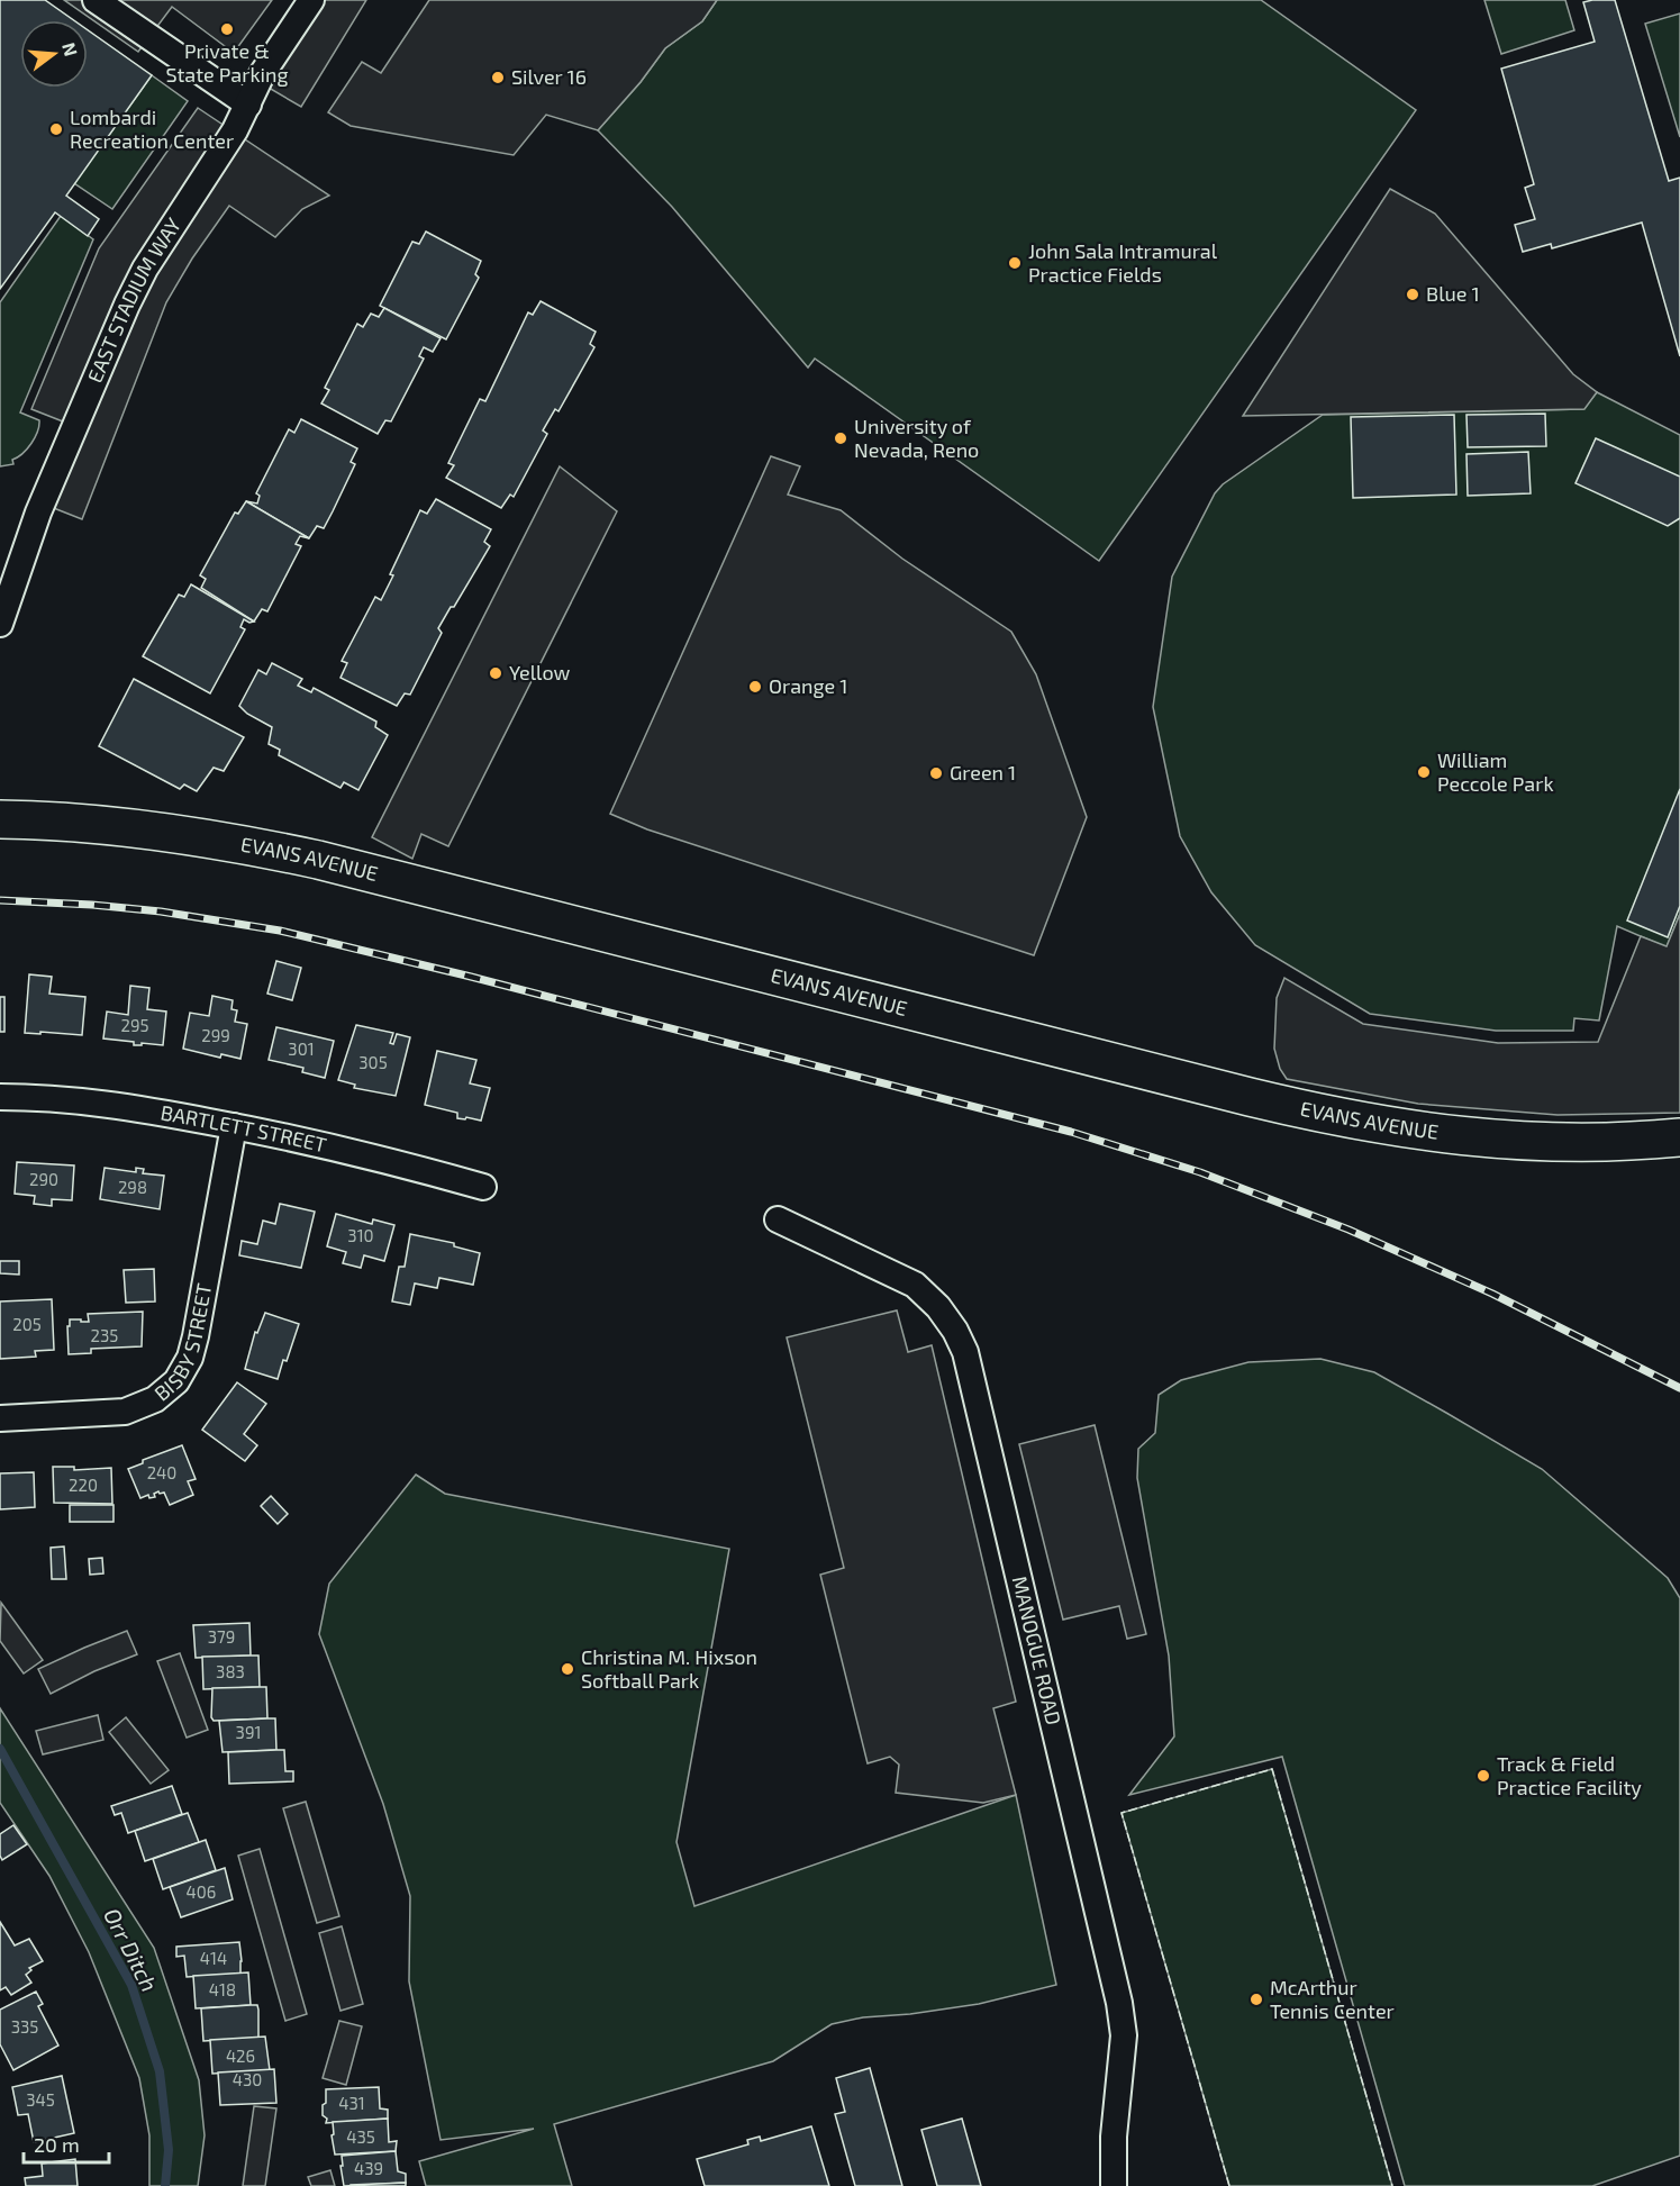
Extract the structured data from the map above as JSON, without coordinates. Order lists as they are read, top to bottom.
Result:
{
  "streets": {
    "street": [
      "EAST STADIUM WAY",
      "EVANS AVENUE",
      "BARTLETT STREET",
      "BISBY STREET",
      "MANOGUE ROAD"
    ]
  },
  "crossings": [
    ["BARTLETT STREET", "BISBY STREET"]
  ],
  "water": ["Orr Ditch"],
  "places": [
    "Private & State Parking",
    "Silver 16",
    "Lombardi Recreation Center",
    "John Sala Intramural Practice Fields",
    "Blue 1",
    "University of Nevada, Reno",
    "Yellow",
    "Orange 1",
    "William Peccole Park",
    "Green 1",
    "Christina M. Hixson Softball Park",
    "Track & Field Practice Facility",
    "McArthur Tennis Center"
  ],
  "house_numbers": [
    "295",
    "299",
    "301",
    "305",
    "290",
    "298",
    "310",
    "205",
    "235",
    "240",
    "220",
    "379",
    "383",
    "391",
    "406",
    "414",
    "418",
    "335",
    "426",
    "430",
    "345",
    "431",
    "435",
    "439"
  ],
  "scale_bar": "20 m",
  "north": "right"
}
